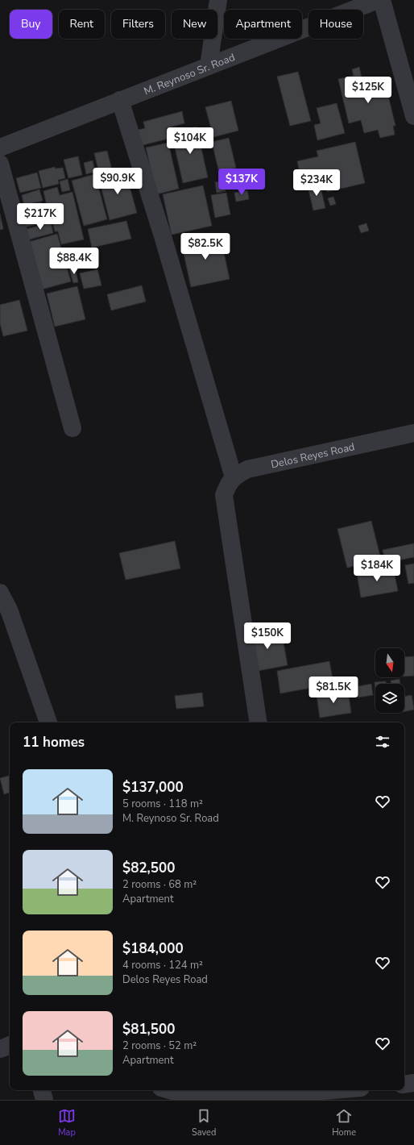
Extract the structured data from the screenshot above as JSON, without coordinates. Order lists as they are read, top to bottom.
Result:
{
  "streets": {
    "street": ["M. Reynoso Sr. Road", "Delos Reyes Road"]
  },
  "north": "bottom",
  "page": {
    "chip": [
      "Buy",
      "Rent",
      "Filters",
      "New",
      "Apartment",
      "House"
    ],
    "price": [
      "$125K",
      "$104K",
      "$90.9K",
      "$137K",
      "$234K",
      "$217K",
      "$82.5K",
      "$88.4K",
      "$184K",
      "$150K",
      "$81.5K"
    ],
    "heading": "11 homes",
    "list": [
      {
        "name": "$137,000",
        "note": "5 rooms · 118 m² · M. Reynoso Sr. Road"
      },
      {
        "name": "$82,500",
        "note": "2 rooms · 68 m² · Apartment"
      },
      {
        "name": "$184,000",
        "note": "4 rooms · 124 m² · Delos Reyes Road"
      },
      {
        "name": "$81,500",
        "note": "2 rooms · 52 m² · Apartment"
      }
    ],
    "tabs": ["Map", "Saved", "Home"]
  }
}
